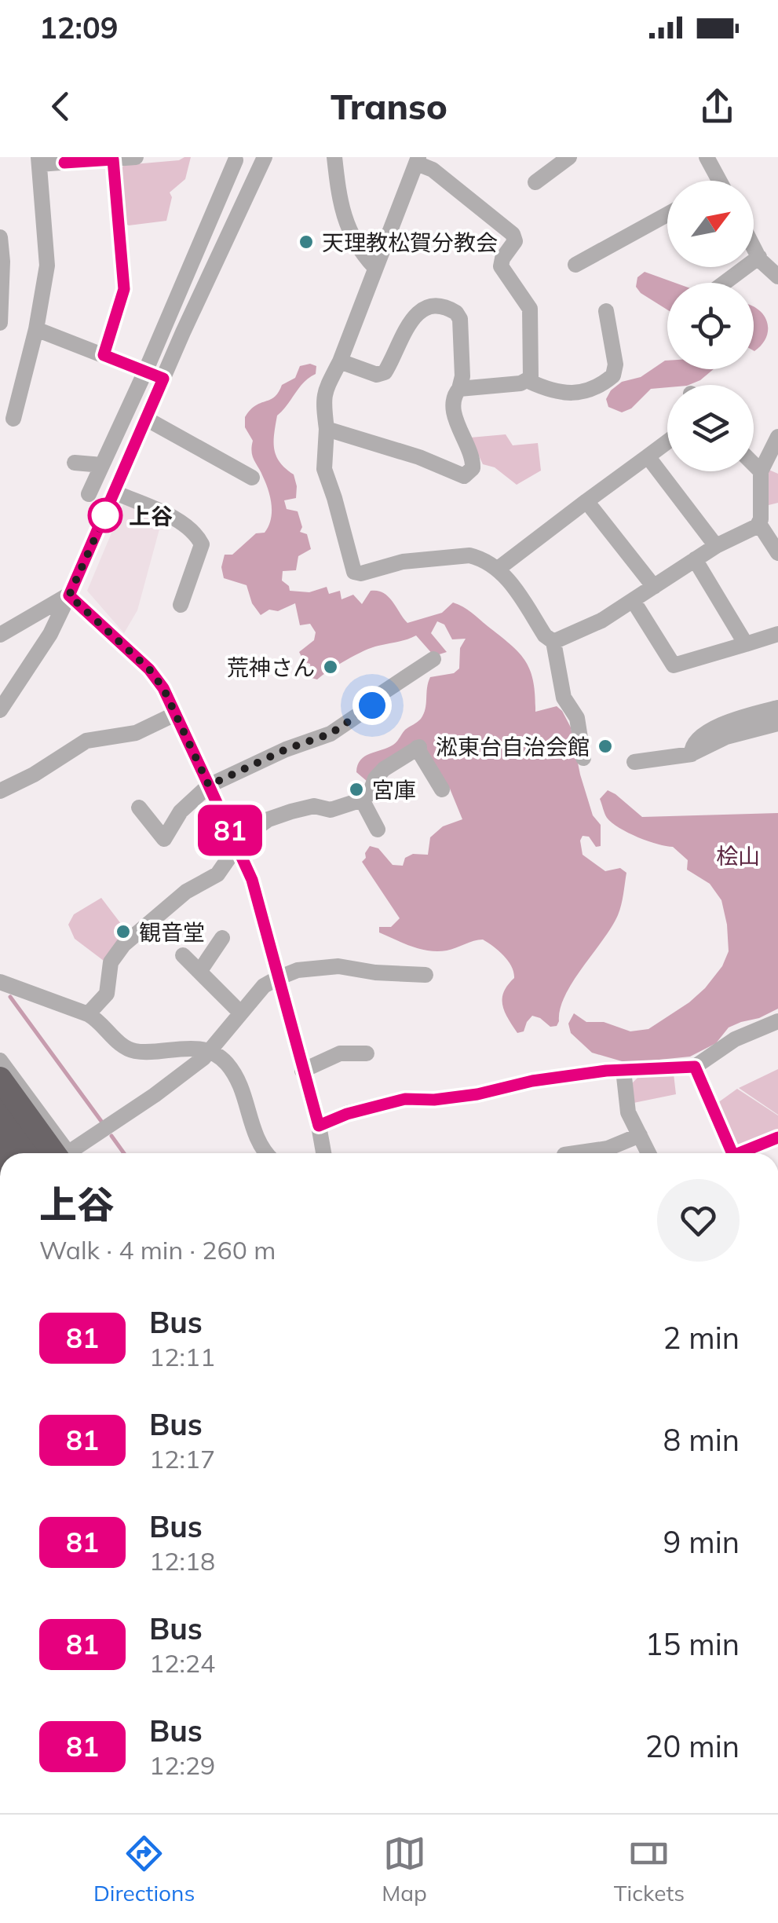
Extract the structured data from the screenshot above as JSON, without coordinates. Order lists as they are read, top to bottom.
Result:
{
  "parks": ["桧山"],
  "places": [
    "天理教松賀分教会",
    "上谷",
    "荒神さん",
    "淞東台自治会館",
    "宮庫",
    "観音堂"
  ],
  "lines": ["bus line 81"],
  "north": "top right",
  "page": {
    "status": "12:09",
    "header": "Transo",
    "on_map": "81",
    "heading": ["上谷", "Walk · 4 min · 260 m"],
    "list": [
      {
        "mark": "81",
        "name": "Bus",
        "note": "12:11",
        "value": "2 min"
      },
      {
        "mark": "81",
        "name": "Bus",
        "note": "12:17",
        "value": "8 min"
      },
      {
        "mark": "81",
        "name": "Bus",
        "note": "12:18",
        "value": "9 min"
      },
      {
        "mark": "81",
        "name": "Bus",
        "note": "12:24",
        "value": "15 min"
      },
      {
        "mark": "81",
        "name": "Bus",
        "note": "12:29",
        "value": "20 min"
      }
    ],
    "tabs": ["Directions", "Map", "Tickets"]
  }
}
